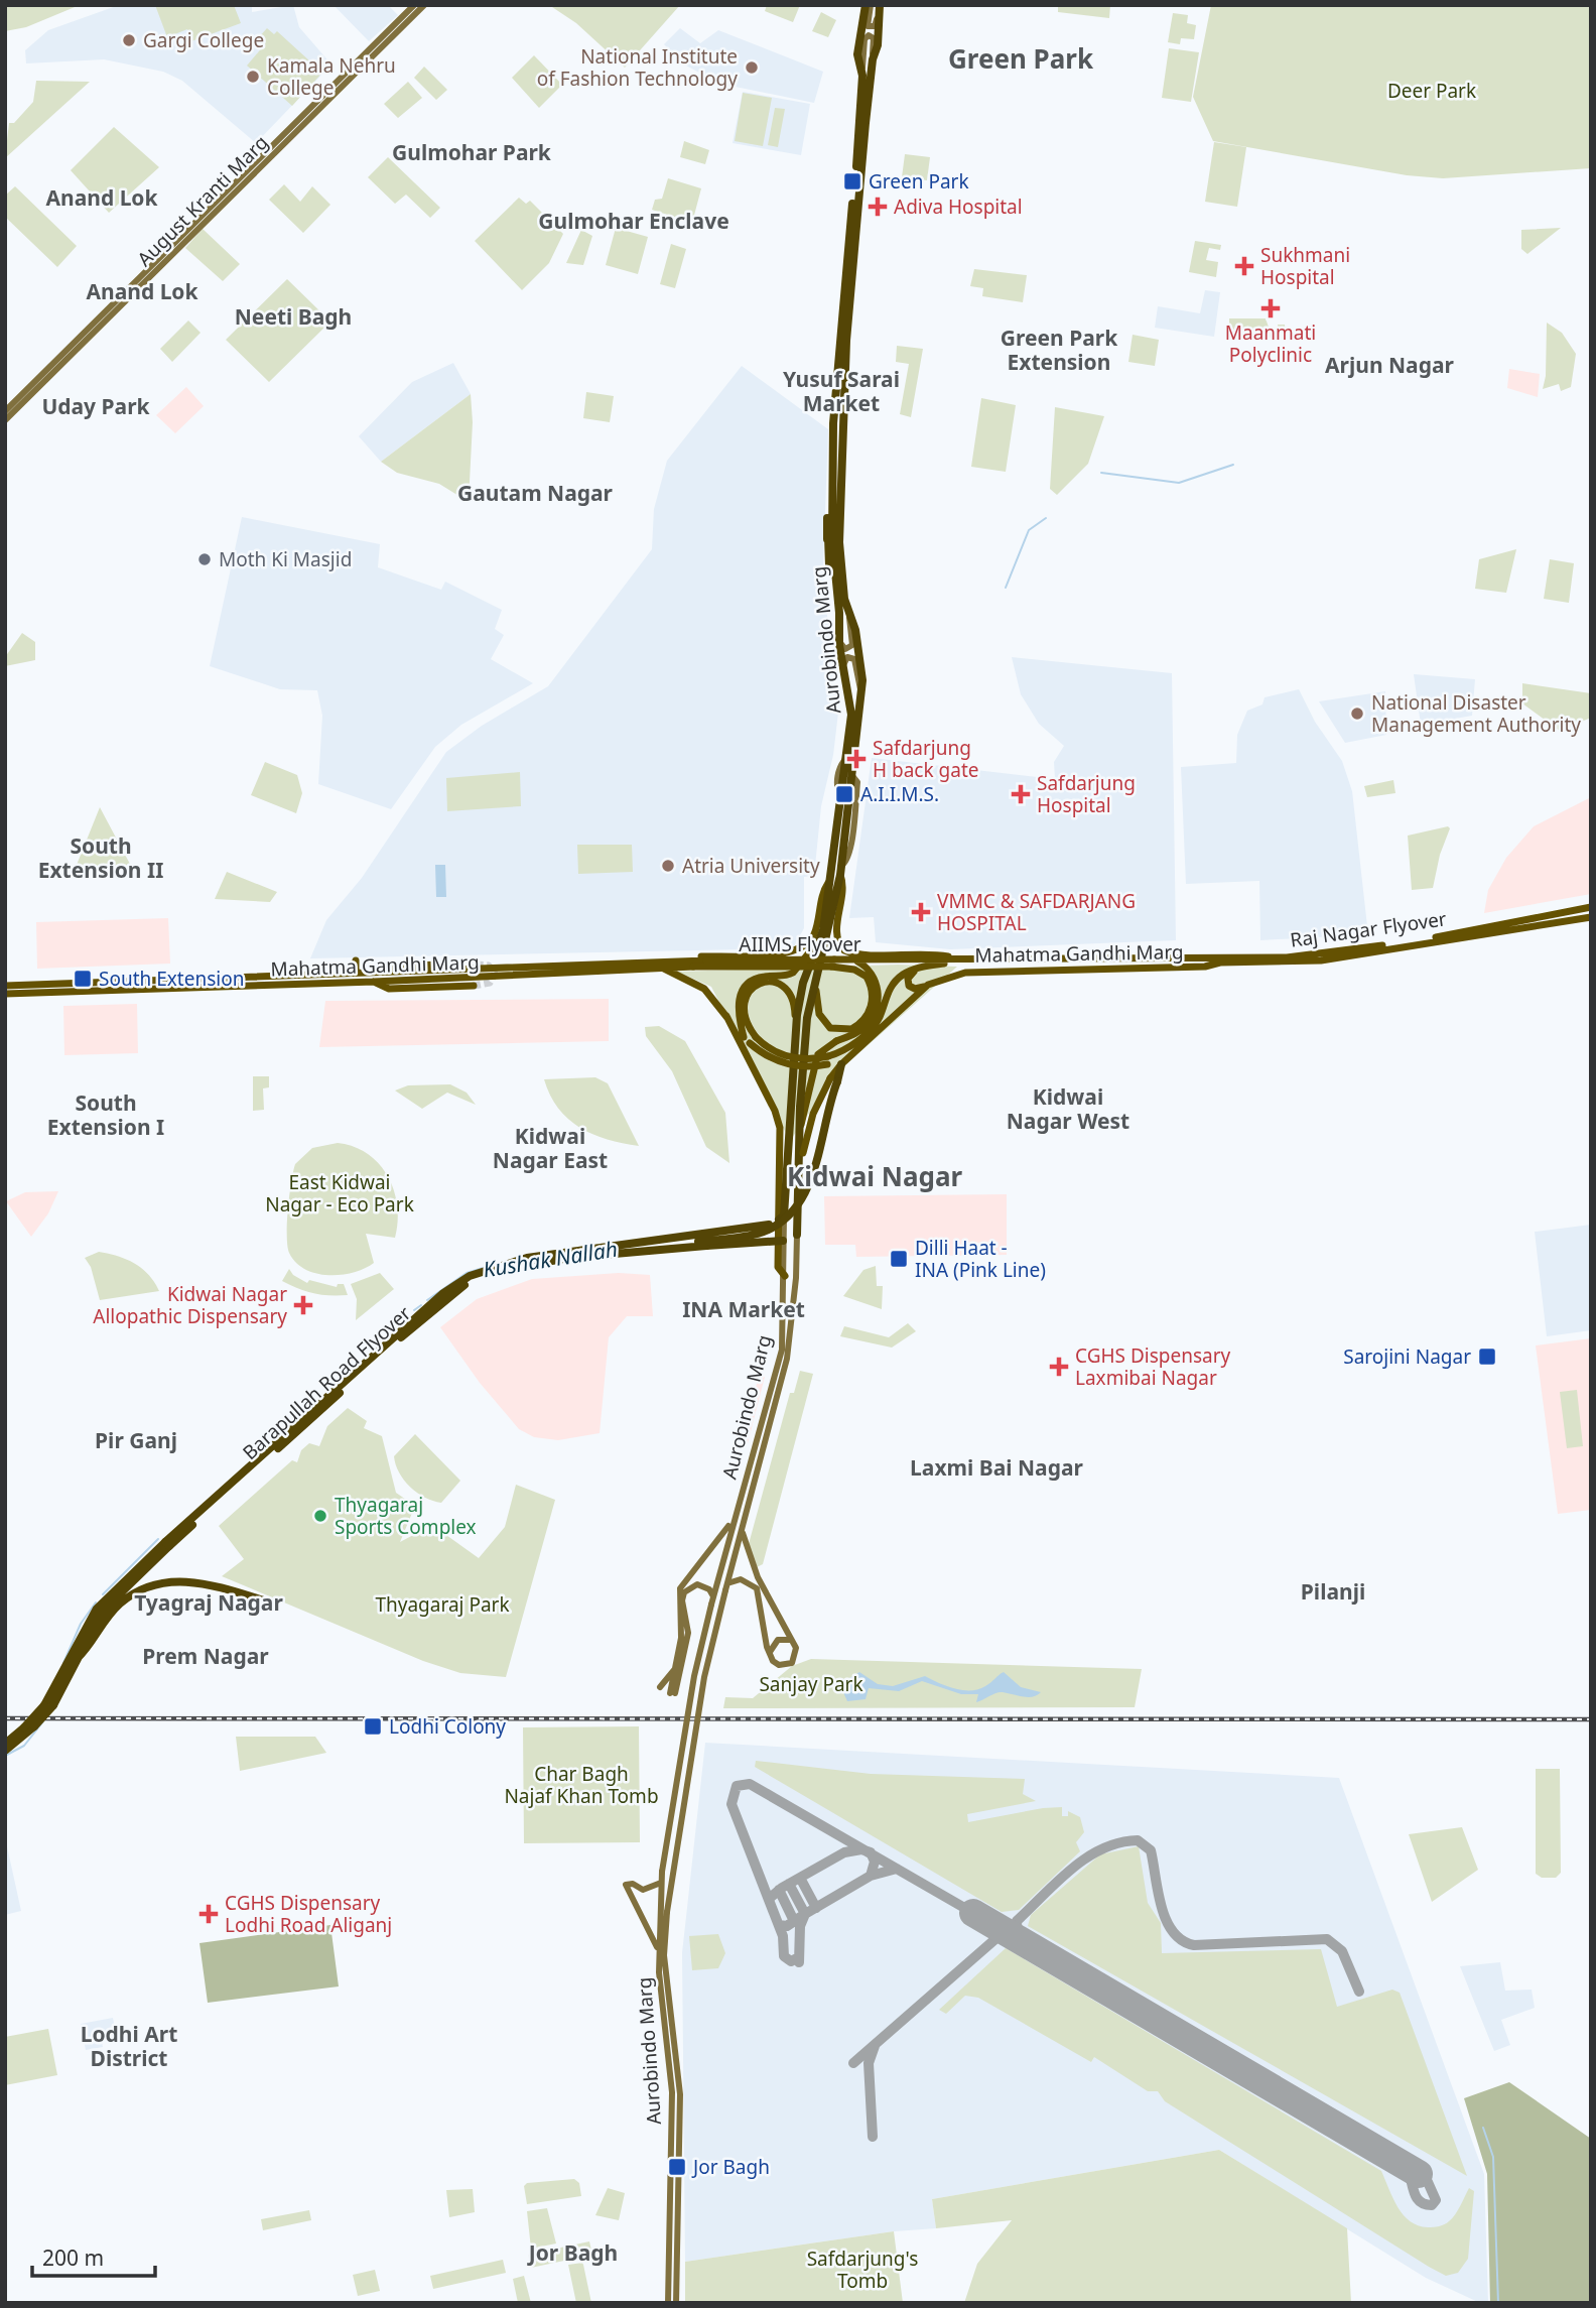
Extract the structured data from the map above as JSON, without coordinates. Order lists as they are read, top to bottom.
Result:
{
  "streets": {
    "highway": ["Aurobindo Marg", "Barapullah Road Flyover"],
    "main road": [
      "August Kranti Marg",
      "Raj Nagar Flyover",
      "AIIMS Flyover",
      "Mahatma Gandhi Marg"
    ]
  },
  "crossings": [
    ["Aurobindo Marg", "Barapullah Road Flyover"],
    ["Raj Nagar Flyover", "Mahatma Gandhi Marg"],
    ["AIIMS Flyover", "Mahatma Gandhi Marg"]
  ],
  "districts": [
    "Green Park",
    "Gulmohar Park",
    "Anand Lok",
    "Gulmohar Enclave",
    "Anand Lok",
    "Neeti Bagh",
    "Green Park Extension",
    "Arjun Nagar",
    "Yusuf Sarai Market",
    "Uday Park",
    "Gautam Nagar",
    "South Extension II",
    "Kidwai Nagar West",
    "South Extension I",
    "Kidwai Nagar East",
    "Kidwai Nagar",
    "INA Market",
    "Pir Ganj",
    "Laxmi Bai Nagar",
    "Pilanji",
    "Tyagraj Nagar",
    "Prem Nagar",
    "Lodhi Art District",
    "Jor Bagh"
  ],
  "water": ["Kushak Nallah"],
  "parks": [
    "Deer Park",
    "East Kidwai Nagar - Eco Park",
    "Thyagaraj Park",
    "Sanjay Park",
    "Char Bagh Najaf Khan Tomb",
    "Safdarjung's Tomb"
  ],
  "places": {
    "other": [
      "Gargi College",
      "National Institute of Fashion Technology",
      "Kamala Nehru College",
      "Moth Ki Masjid",
      "National Disaster Management Authority",
      "Atria University",
      "Thyagaraj Sports Complex"
    ],
    "transit": [
      "Green Park",
      "A.I.I.M.S.",
      "South Extension",
      "Dilli Haat - INA (Pink Line)",
      "Sarojini Nagar",
      "Lodhi Colony",
      "Jor Bagh"
    ],
    "health": [
      "Adiva Hospital",
      "Sukhmani Hospital",
      "Maanmati Polyclinic",
      "Safdarjung H back gate",
      "Safdarjung Hospital",
      "VMMC & SAFDARJANG HOSPITAL",
      "Kidwai Nagar Allopathic Dispensary",
      "CGHS Dispensary Laxmibai Nagar",
      "CGHS Dispensary Lodhi Road Aliganj"
    ]
  },
  "scale_bar": "200 m"
}
